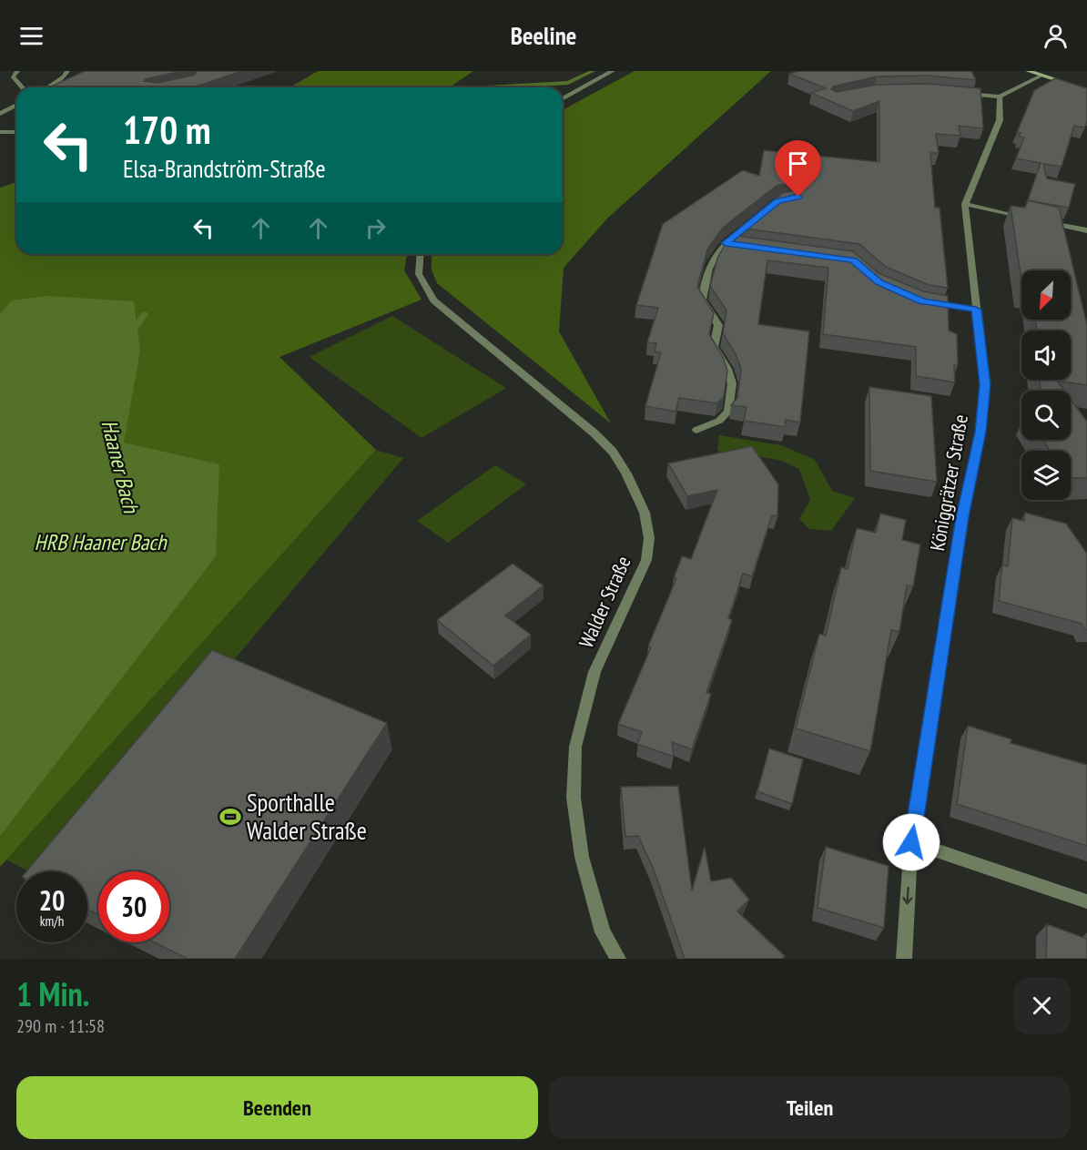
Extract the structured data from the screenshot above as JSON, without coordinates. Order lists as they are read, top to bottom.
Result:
{
  "streets": {
    "street": ["Königgrätzer Straße", "Walder Straße"]
  },
  "water": ["Haaner Bach", "HRB Haaner Bach"],
  "places": {
    "sports": ["Sporthalle Walder Straße"]
  },
  "north": "bottom left",
  "page": {
    "header": "Beeline",
    "turn": ["170 m", "Elsa-Brandström-Straße"],
    "speed": "20 km/h",
    "limit": "30",
    "heading": ["1 Min.", "290 m · 11:58"],
    "buttons": ["Beenden", "Teilen"]
  }
}
